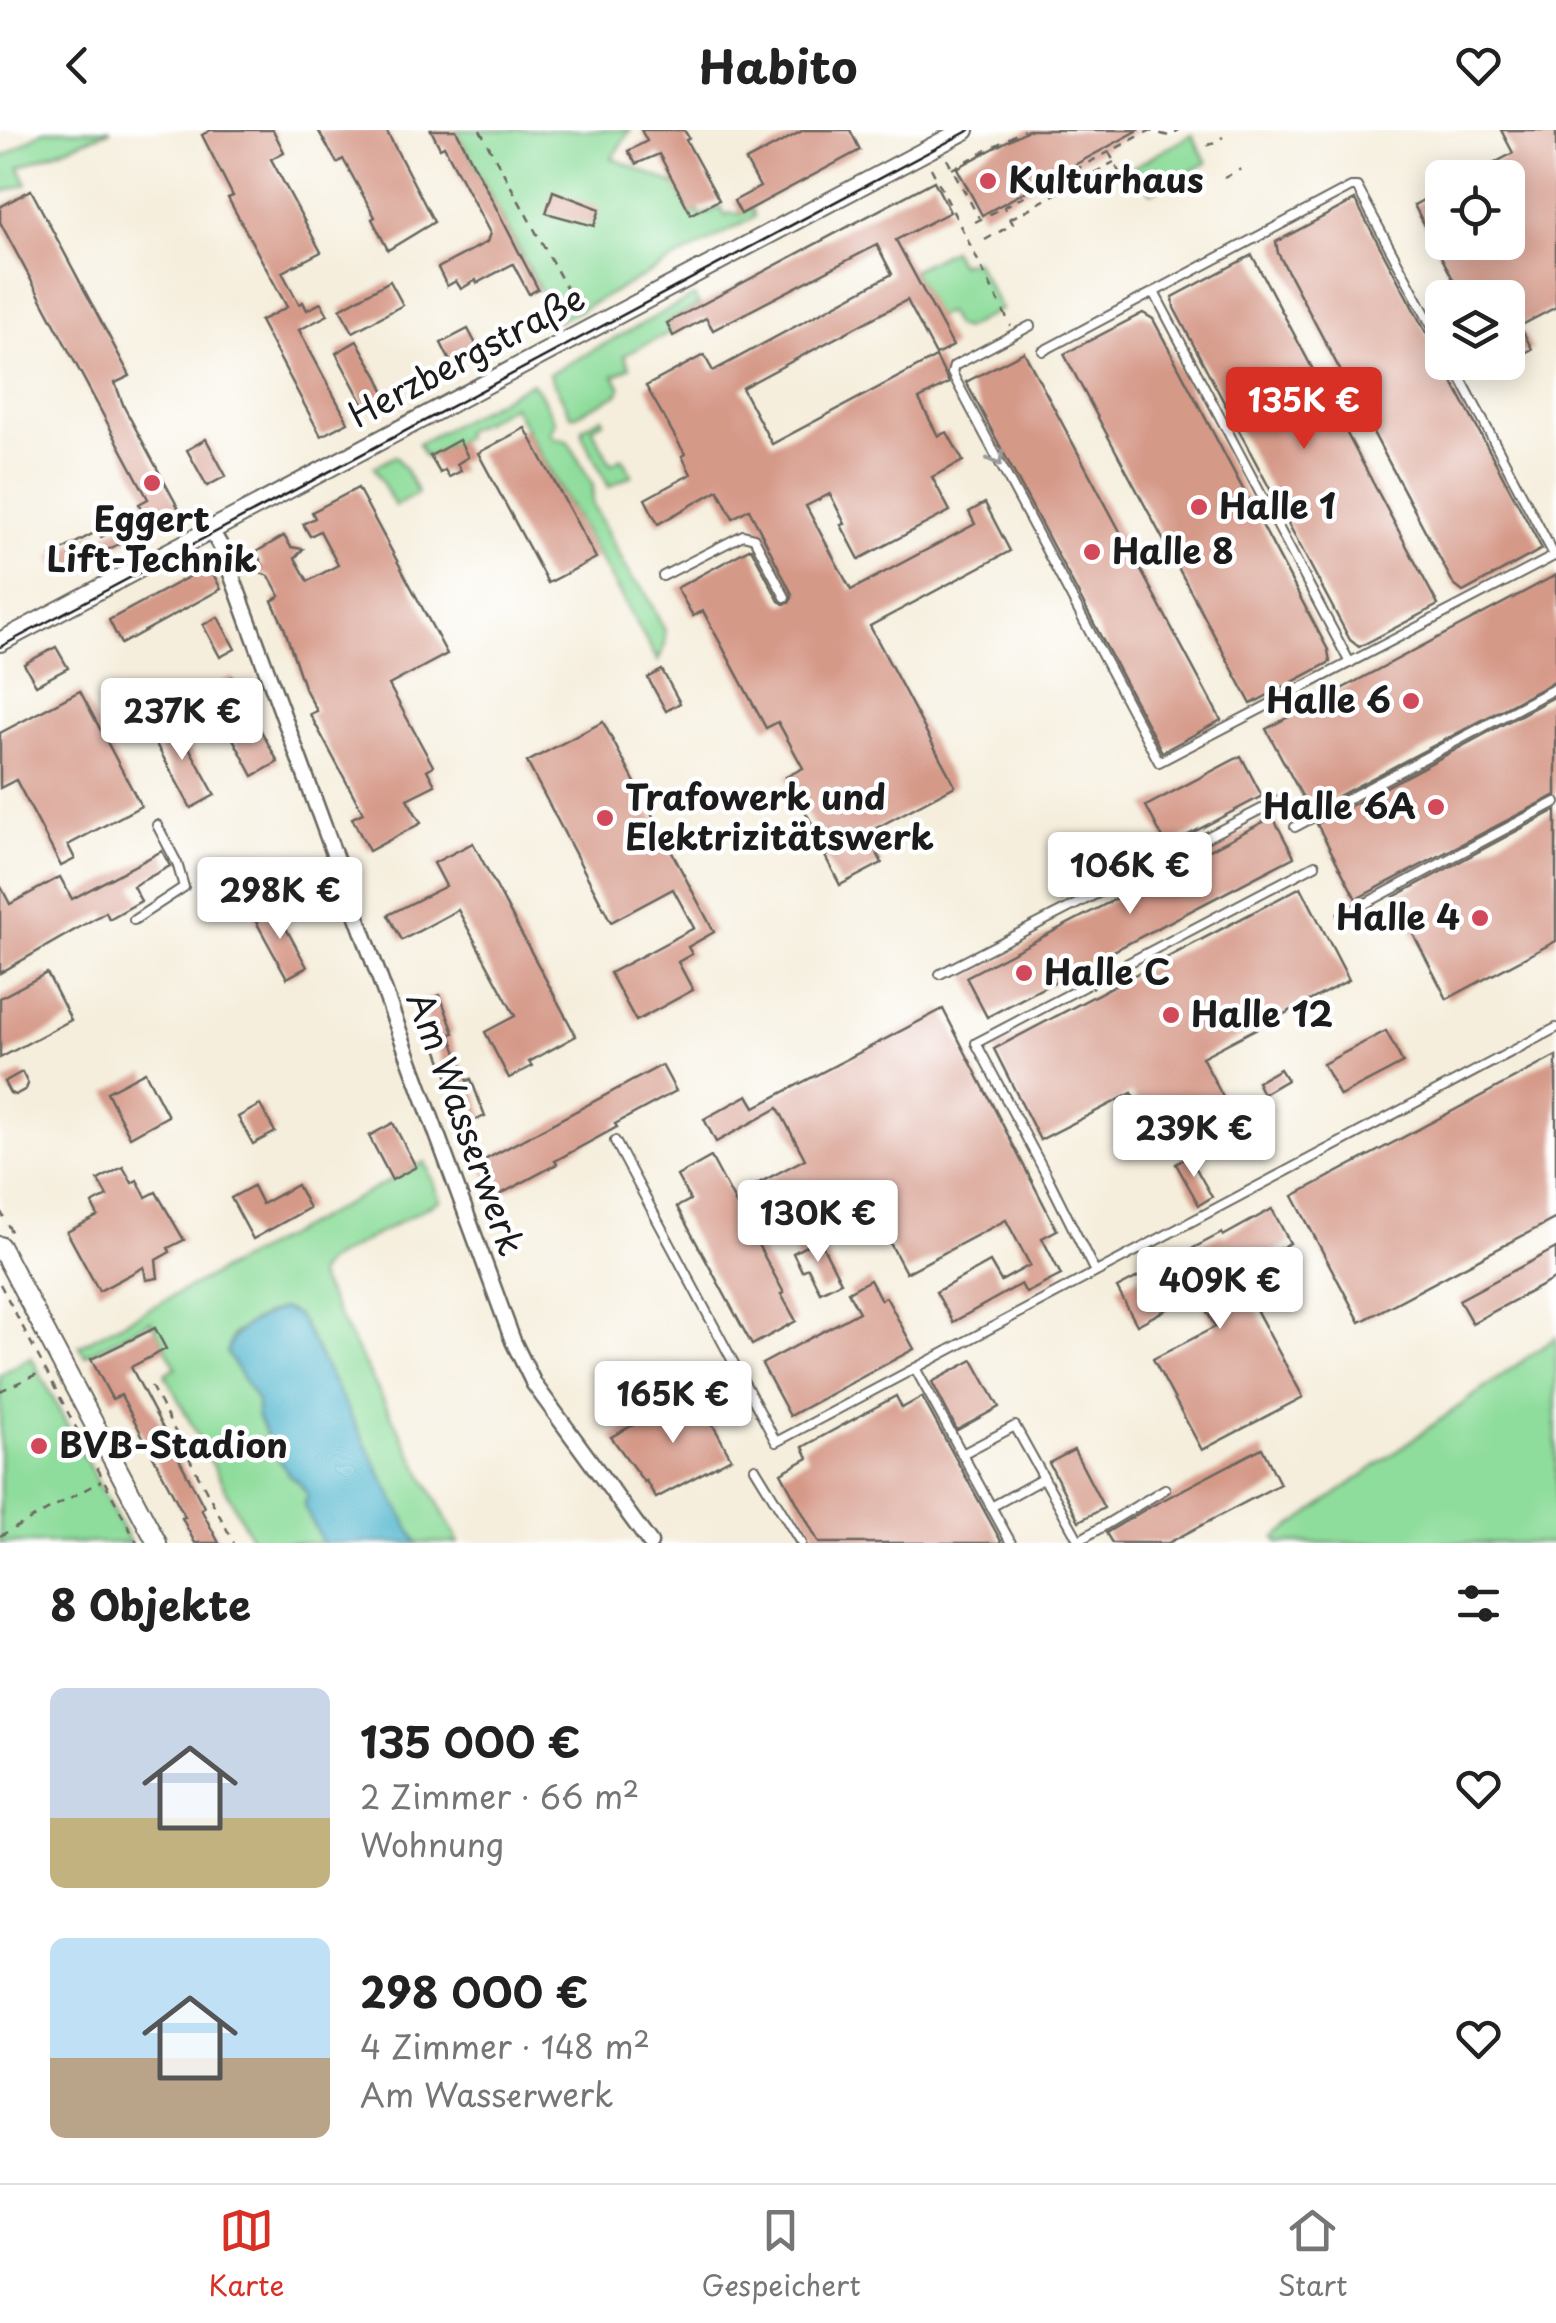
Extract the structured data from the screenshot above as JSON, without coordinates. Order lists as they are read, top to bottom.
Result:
{
  "streets": {
    "street": ["Herzbergstraße", "Am Wasserwerk"]
  },
  "crossings": [
    ["Herzbergstraße", "Am Wasserwerk"]
  ],
  "places": [
    "Kulturhaus",
    "Eggert Lift-Technik",
    "Halle 1",
    "Halle 8",
    "Halle 6",
    "Halle 6A",
    "Trafowerk und Elektrizitätswerk",
    "Halle 4",
    "Halle C",
    "Halle 12",
    "BVB-Stadion"
  ],
  "page": {
    "header": "Habito",
    "price": [
      "135K €",
      "237K €",
      "106K €",
      "298K €",
      "239K €",
      "130K €",
      "409K €",
      "165K €"
    ],
    "heading": "8 Objekte",
    "list": [
      {
        "name": "135 000 €",
        "note": "2 Zimmer · 66 m² · Wohnung"
      },
      {
        "name": "298 000 €",
        "note": "4 Zimmer · 148 m² · Am Wasserwerk"
      }
    ],
    "tabs": ["Karte", "Gespeichert", "Start"]
  }
}
